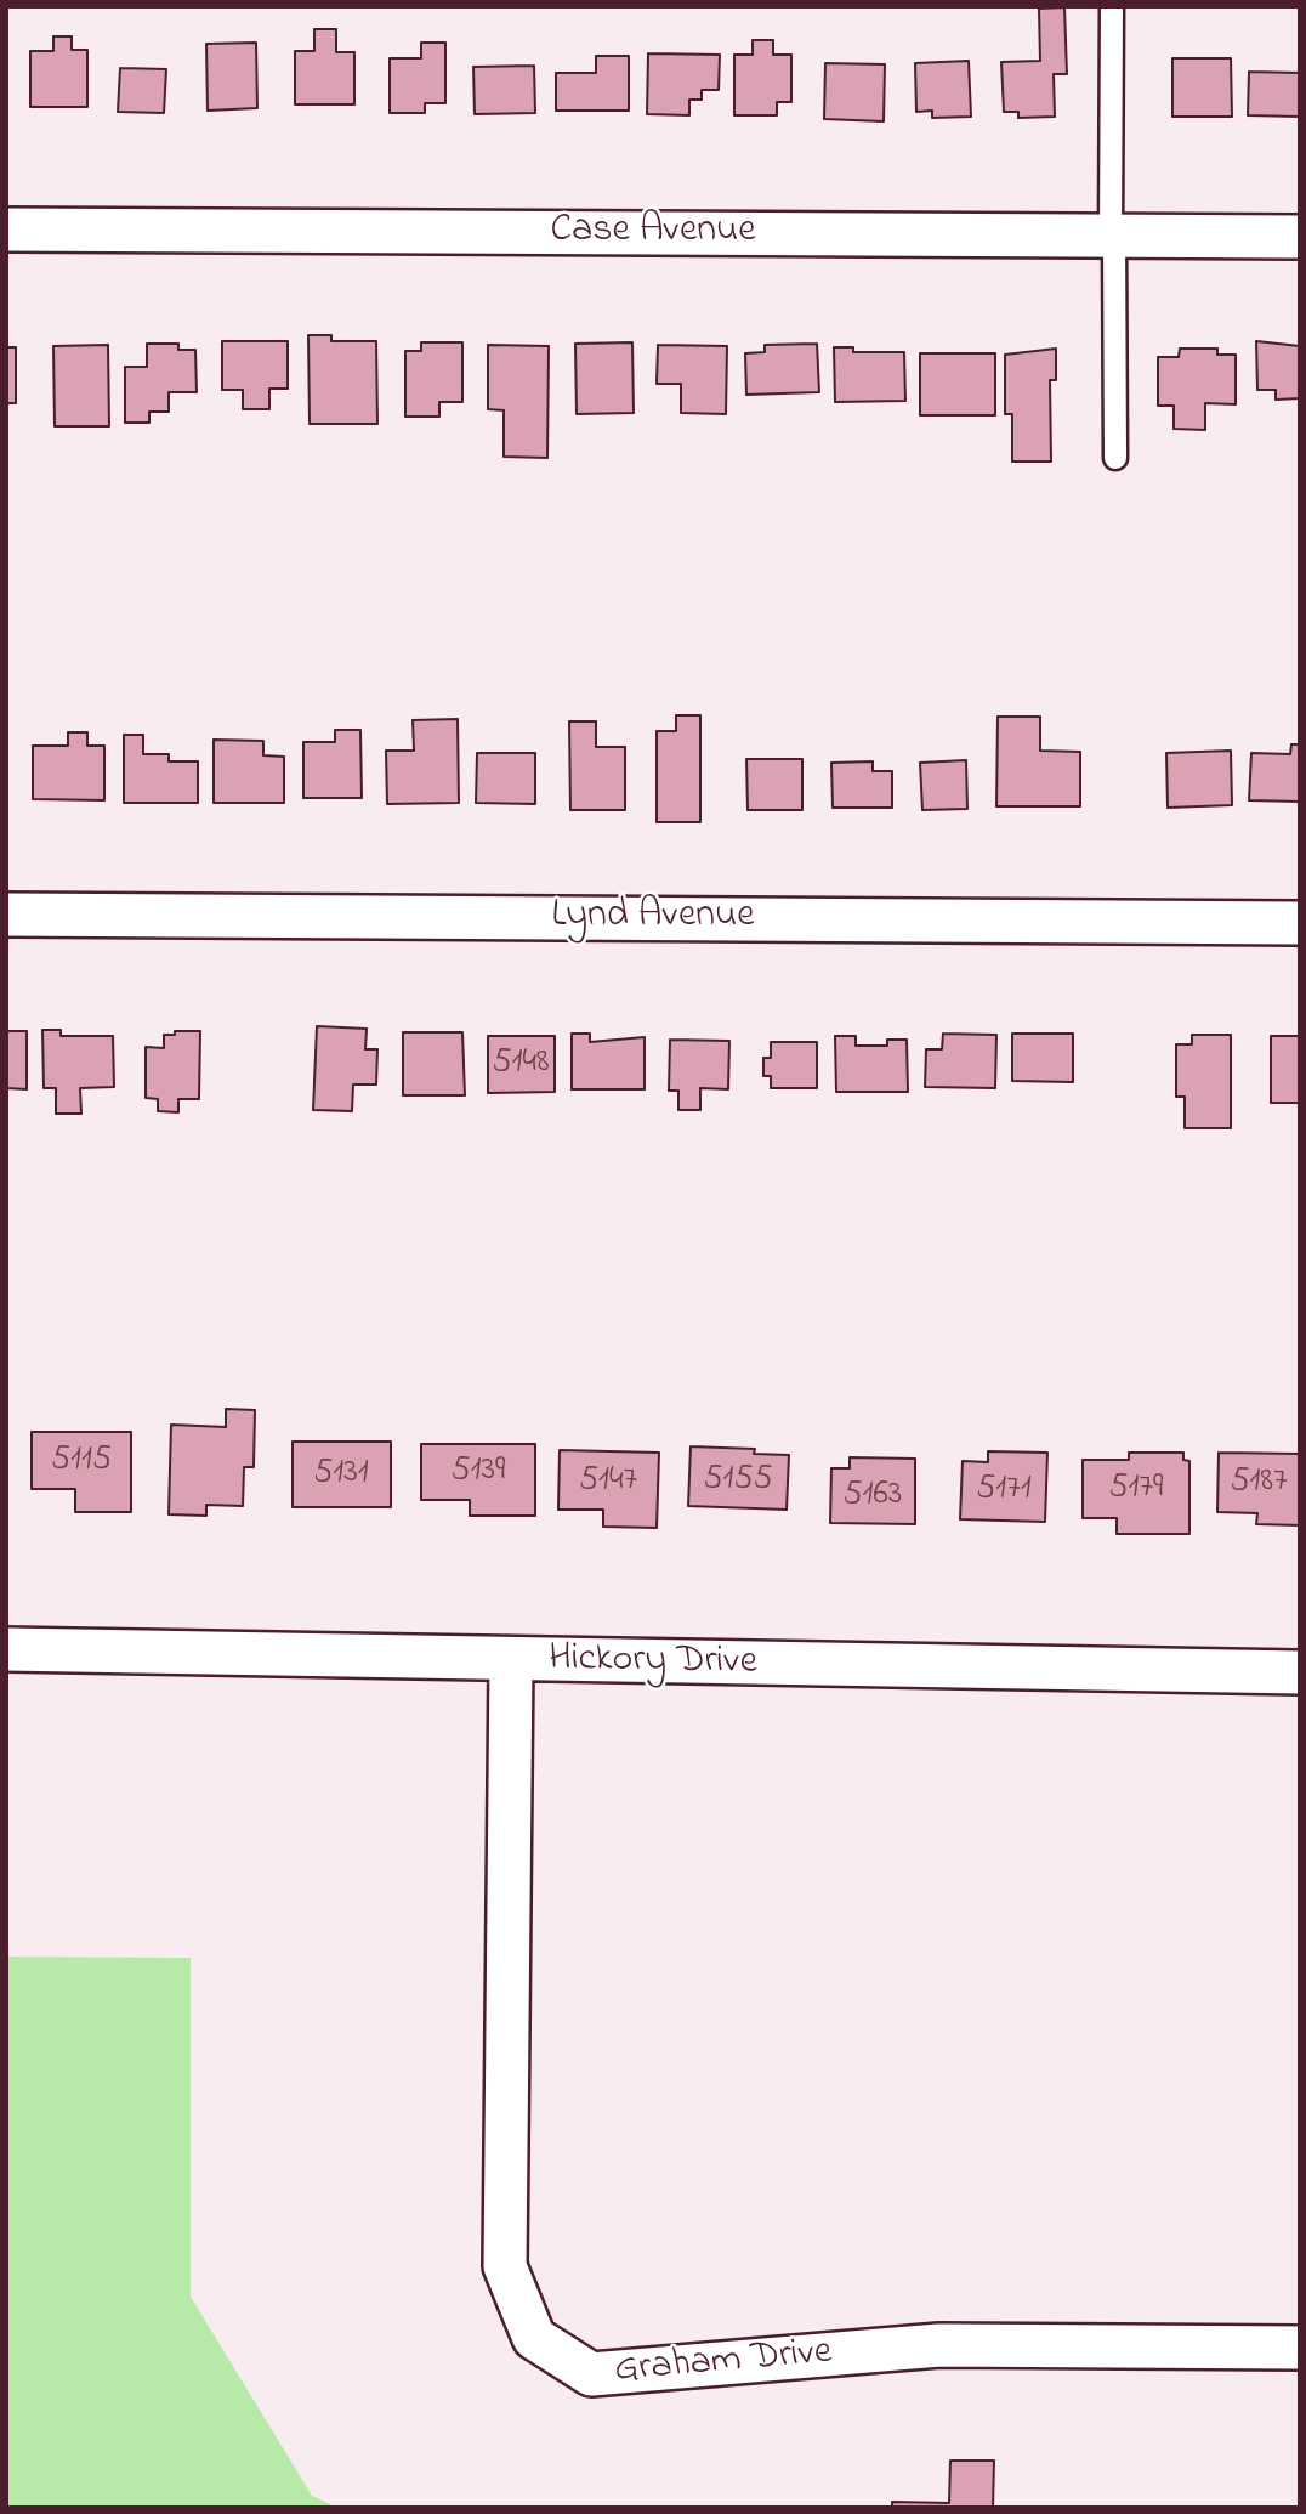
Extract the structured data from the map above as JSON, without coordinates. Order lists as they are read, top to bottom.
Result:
{
  "streets": {
    "street": [
      "Case Avenue",
      "Lynd Avenue",
      "Hickory Drive",
      "Graham Drive"
    ]
  },
  "crossings": [
    ["Hickory Drive", "Graham Drive"]
  ],
  "house_numbers": [
    "5148",
    "5115",
    "5139",
    "5131",
    "5155",
    "5147",
    "5187",
    "5179",
    "5171",
    "5163"
  ]
}
